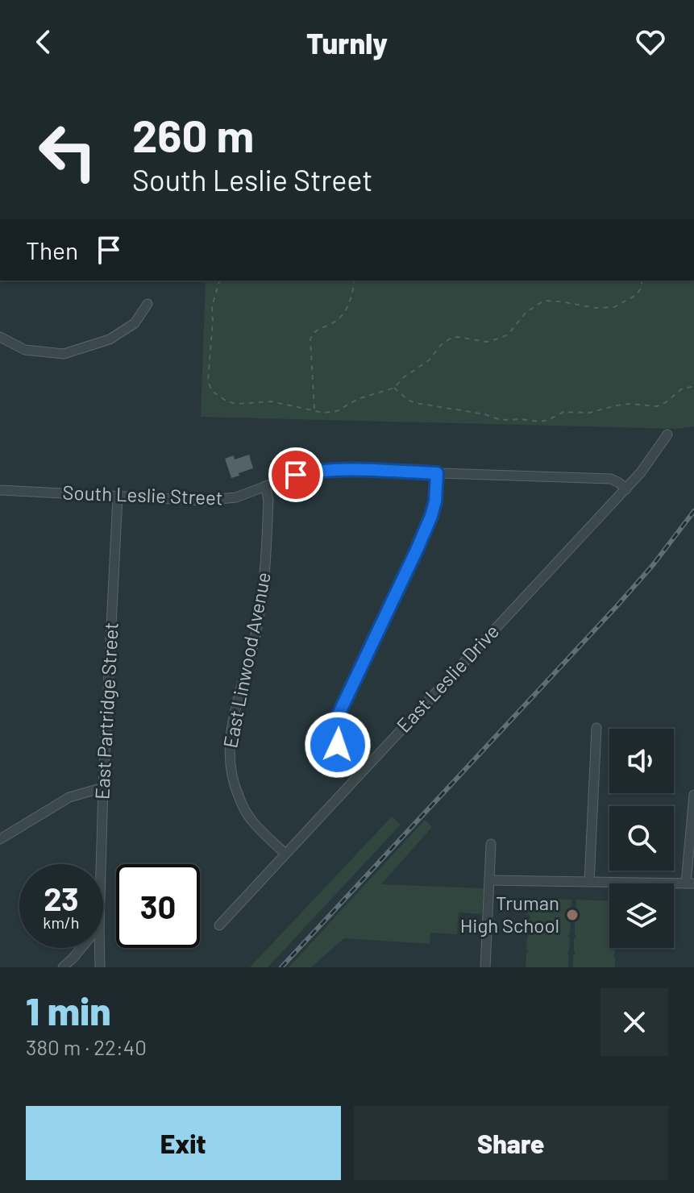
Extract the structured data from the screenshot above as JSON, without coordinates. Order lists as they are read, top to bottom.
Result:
{
  "streets": {
    "street": [
      "South Leslie Street",
      "East Linwood Avenue",
      "East Leslie Drive",
      "East Partridge Street"
    ]
  },
  "crossings": [
    ["South Leslie Street", "East Linwood Avenue"],
    ["South Leslie Street", "East Leslie Drive"],
    ["South Leslie Street", "East Partridge Street"],
    ["East Linwood Avenue", "East Leslie Drive"]
  ],
  "places": ["Truman High School"],
  "page": {
    "header": "Turnly",
    "turn": ["260 m", "South Leslie Street"],
    "then": "Then",
    "speed": "23 km/h",
    "limit": "30",
    "heading": ["1 min", "380 m · 22:40"],
    "buttons": ["Exit", "Share"]
  }
}
